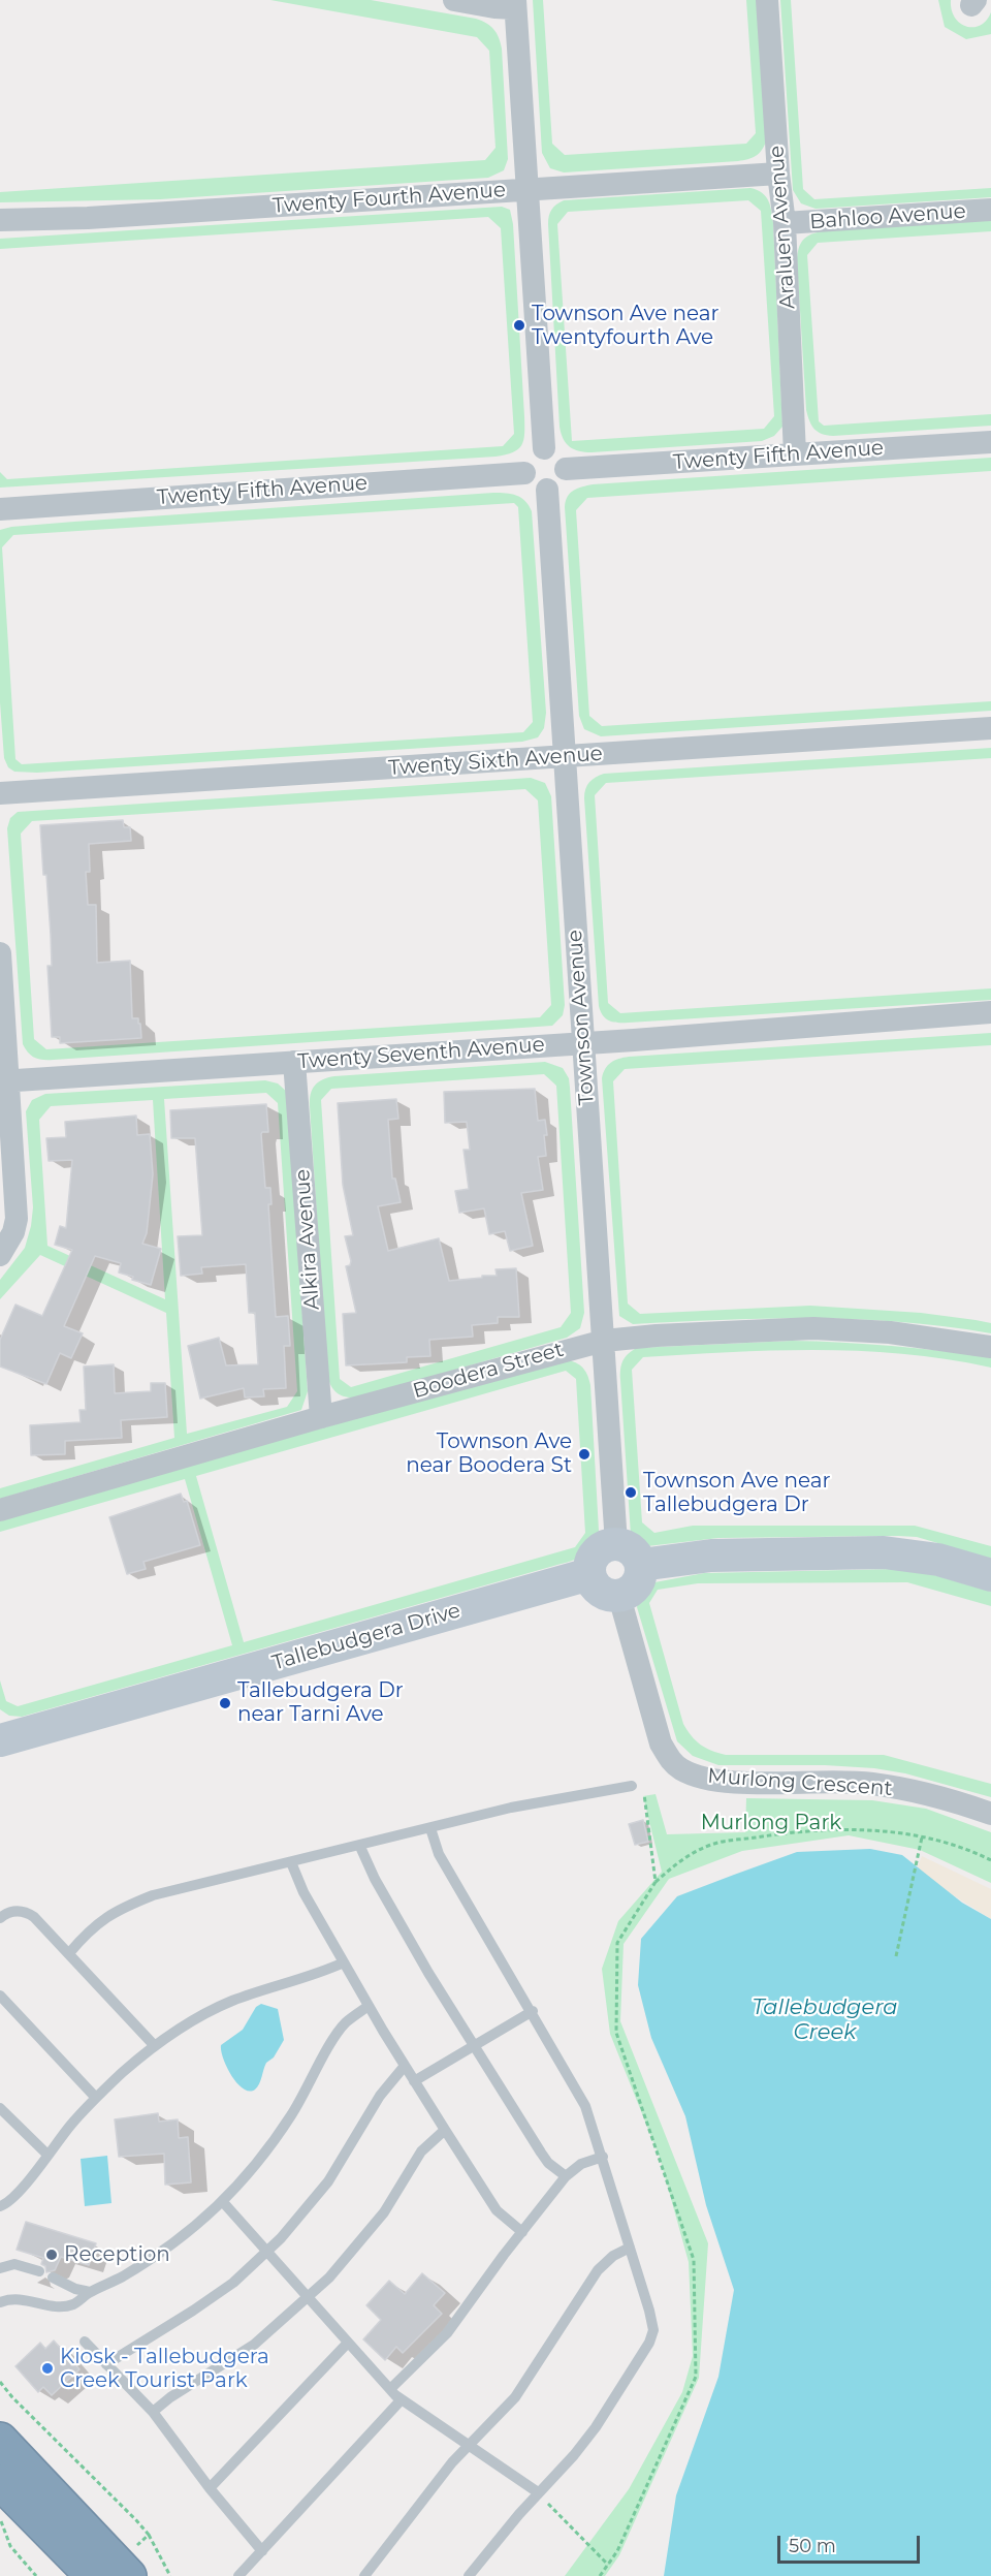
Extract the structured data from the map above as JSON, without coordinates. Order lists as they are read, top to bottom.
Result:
{
  "streets": {
    "street": [
      "Twenty Fourth Avenue",
      "Bahloo Avenue",
      "Araluen Avenue",
      "Twenty Fifth Avenue",
      "Twenty Sixth Avenue",
      "Townson Avenue",
      "Twenty Seventh Avenue",
      "Alkira Avenue",
      "Boodera Street",
      "Tallebudgera Drive",
      "Murlong Crescent"
    ]
  },
  "crossings": [
    ["Twenty Fourth Avenue", "Araluen Avenue"],
    ["Bahloo Avenue", "Araluen Avenue"],
    ["Araluen Avenue", "Twenty Fifth Avenue"],
    ["Twenty Fifth Avenue", "Townson Avenue"],
    ["Twenty Sixth Avenue", "Townson Avenue"],
    ["Townson Avenue", "Twenty Seventh Avenue"],
    ["Townson Avenue", "Boodera Street"],
    ["Townson Avenue", "Tallebudgera Drive"],
    ["Townson Avenue", "Murlong Crescent"],
    ["Twenty Seventh Avenue", "Alkira Avenue"],
    ["Alkira Avenue", "Boodera Street"],
    ["Tallebudgera Drive", "Murlong Crescent"]
  ],
  "water": ["Tallebudgera Creek"],
  "parks": ["Murlong Park"],
  "places": [
    "Townson Ave near Twentyfourth Ave",
    "Townson Ave near Boodera St",
    "Townson Ave near Tallebudgera Dr",
    "Tallebudgera Dr near Tarni Ave",
    "Reception",
    "Kiosk - Tallebudgera Creek Tourist Park"
  ],
  "scale_bar": "50 m"
}
